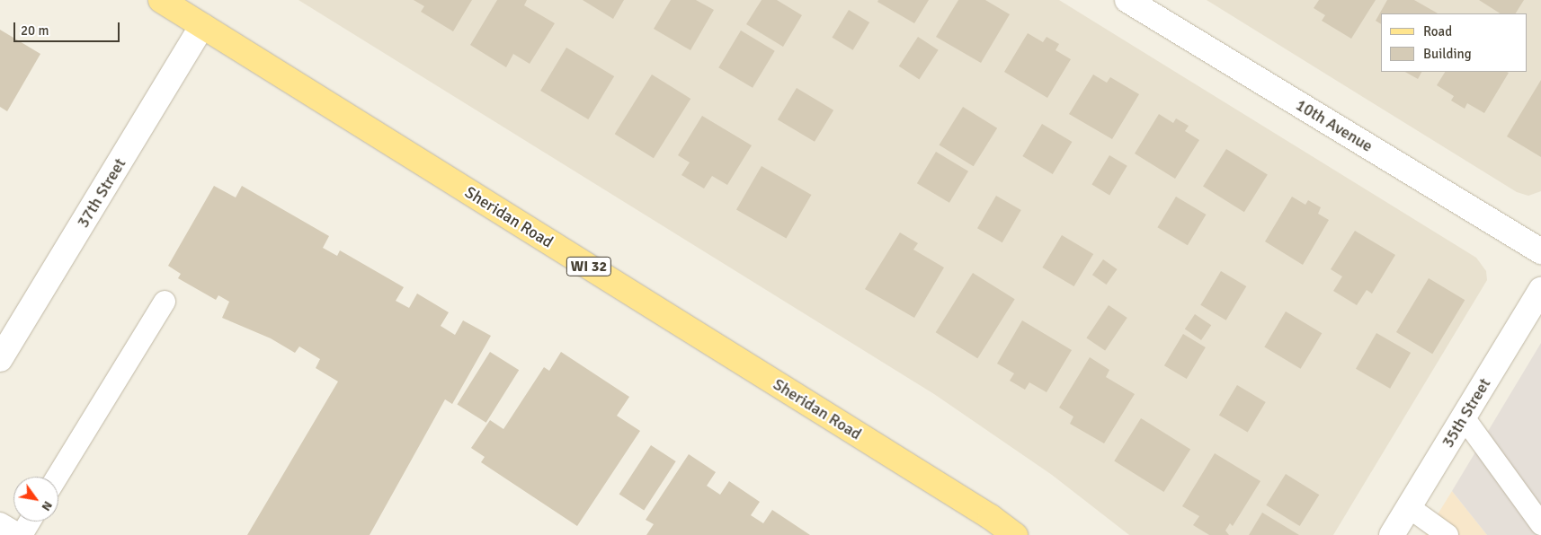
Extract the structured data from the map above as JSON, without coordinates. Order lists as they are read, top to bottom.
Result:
{
  "streets": {
    "main road": ["Sheridan Road", "WI 32"],
    "street": ["10th Avenue", "37th Street", "35th Street"]
  },
  "crossings": [
    ["37th Street", "Sheridan Road"]
  ],
  "legend": ["Road", "Building"],
  "scale_bar": "20 m",
  "north": "bottom right"
}
